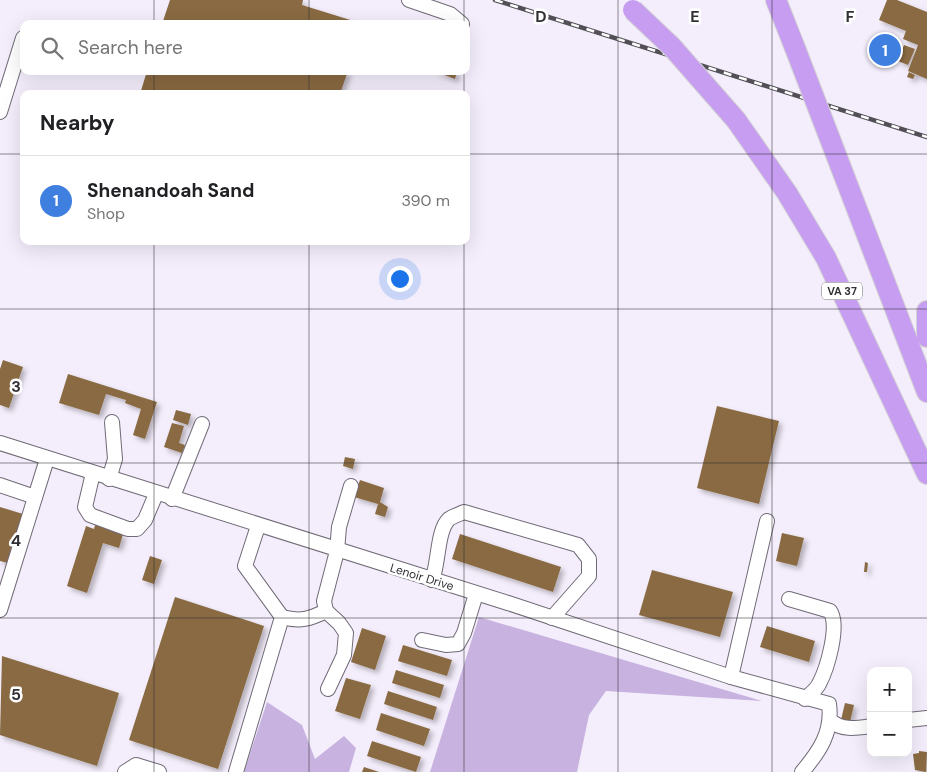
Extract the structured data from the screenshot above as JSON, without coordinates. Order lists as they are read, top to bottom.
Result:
{
  "streets": {
    "highway": ["VA 37"],
    "street": ["Lenoir Drive"]
  },
  "page": {
    "search": "Search here",
    "pins": "1",
    "heading": "Nearby",
    "list": [
      {
        "mark": "1",
        "name": "Shenandoah Sand",
        "note": "Shop",
        "value": "390 m"
      }
    ],
    "map_buttons": ["+", "−"]
  },
  "grid": {
    "columns": ["D", "E", "F"],
    "rows": ["3", "4", "5"]
  }
}
